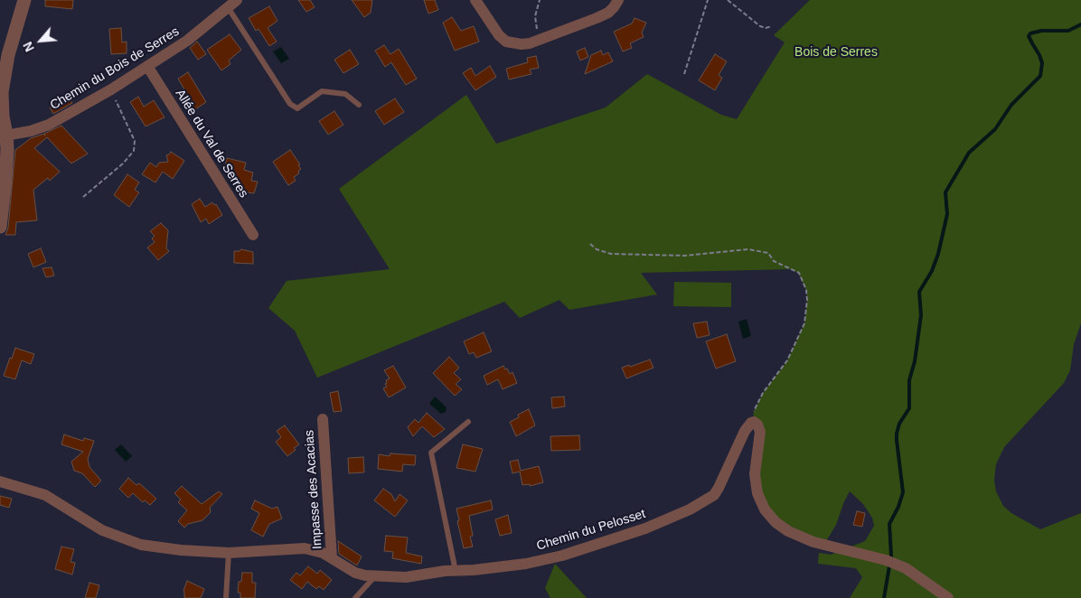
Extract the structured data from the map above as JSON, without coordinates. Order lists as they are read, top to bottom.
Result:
{
  "streets": {
    "street": [
      "Chemin du Bois de Serres",
      "Allée du Val de Serres",
      "Impasse des Acacias",
      "Chemin du Pelosset"
    ]
  },
  "crossings": [
    ["Chemin du Bois de Serres", "Allée du Val de Serres"],
    ["Impasse des Acacias", "Chemin du Pelosset"]
  ],
  "parks": ["Bois de Serres"],
  "north": "bottom left"
}
